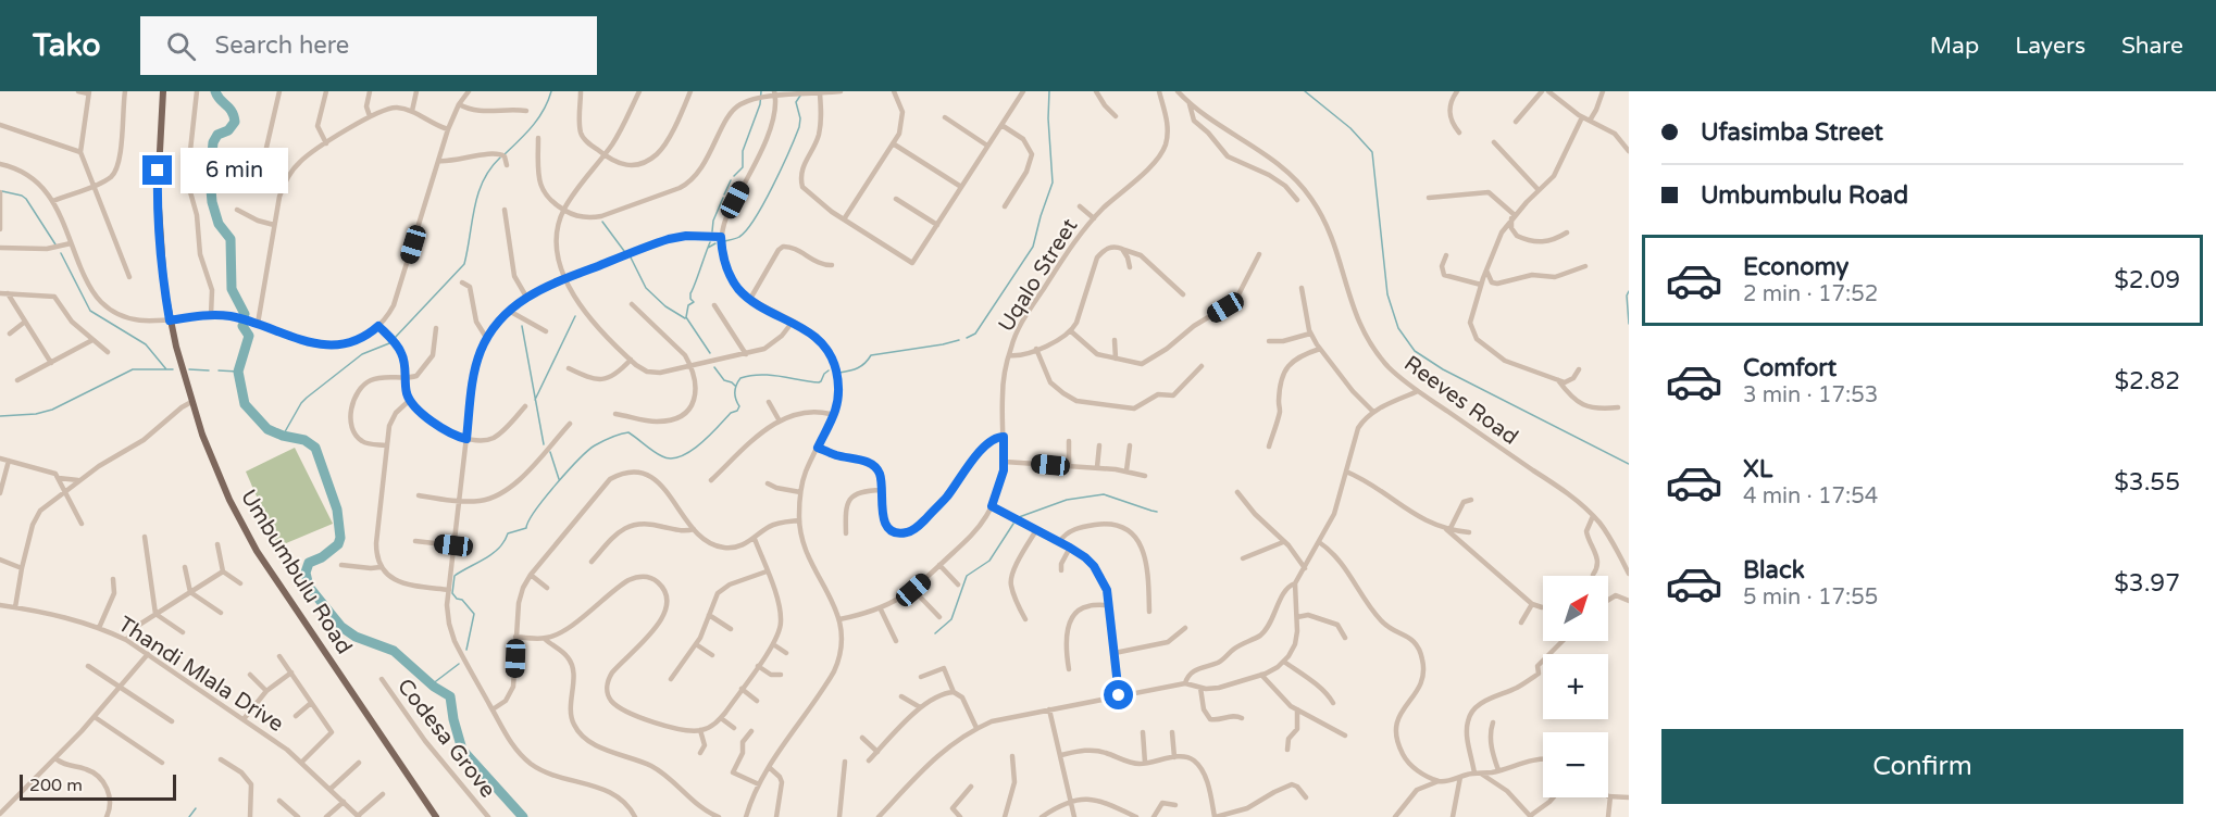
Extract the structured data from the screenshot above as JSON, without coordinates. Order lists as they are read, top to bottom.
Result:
{
  "streets": {
    "main road": ["Umbumbulu Road"],
    "street": [
      "Uqalo Street",
      "Reeves Road",
      "Thandi Mlala Drive",
      "Codesa Grove"
    ]
  },
  "scale_bar": "200 m",
  "north": "top right",
  "page": {
    "header": "Tako",
    "search": "Search here",
    "nav": ["Map", "Layers", "Share"],
    "banner": ["Ufasimba Street", "Umbumbulu Road"],
    "bubble": "6 min",
    "list": [
      {
        "name": "Economy",
        "note": "2 min · 17:52",
        "value": "$2.09"
      },
      {
        "name": "Comfort",
        "note": "3 min · 17:53",
        "value": "$2.82"
      },
      {
        "name": "XL",
        "note": "4 min · 17:54",
        "value": "$3.55"
      },
      {
        "name": "Black",
        "note": "5 min · 17:55",
        "value": "$3.97"
      }
    ],
    "map_buttons": ["+", "−"],
    "buttons": "Confirm",
    "scale": "200 m"
  }
}
